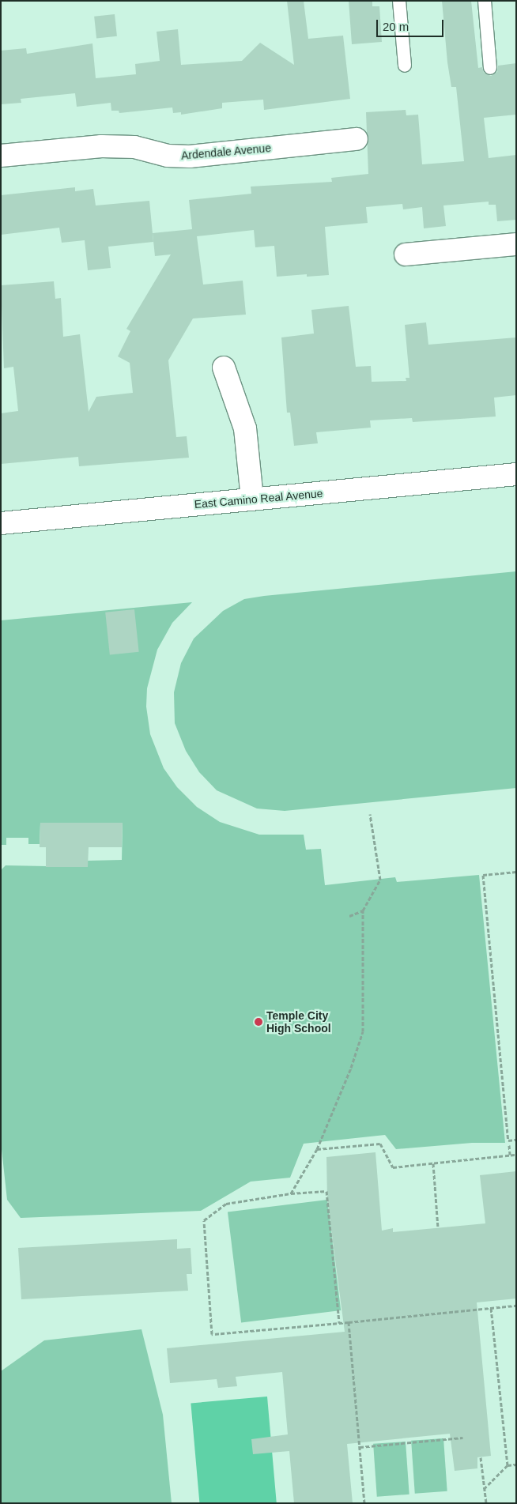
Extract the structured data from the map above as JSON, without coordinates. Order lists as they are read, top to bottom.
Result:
{
  "streets": {
    "street": ["Ardendale Avenue", "East Camino Real Avenue"]
  },
  "places": ["Temple City High School"],
  "scale_bar": "20 m"
}
